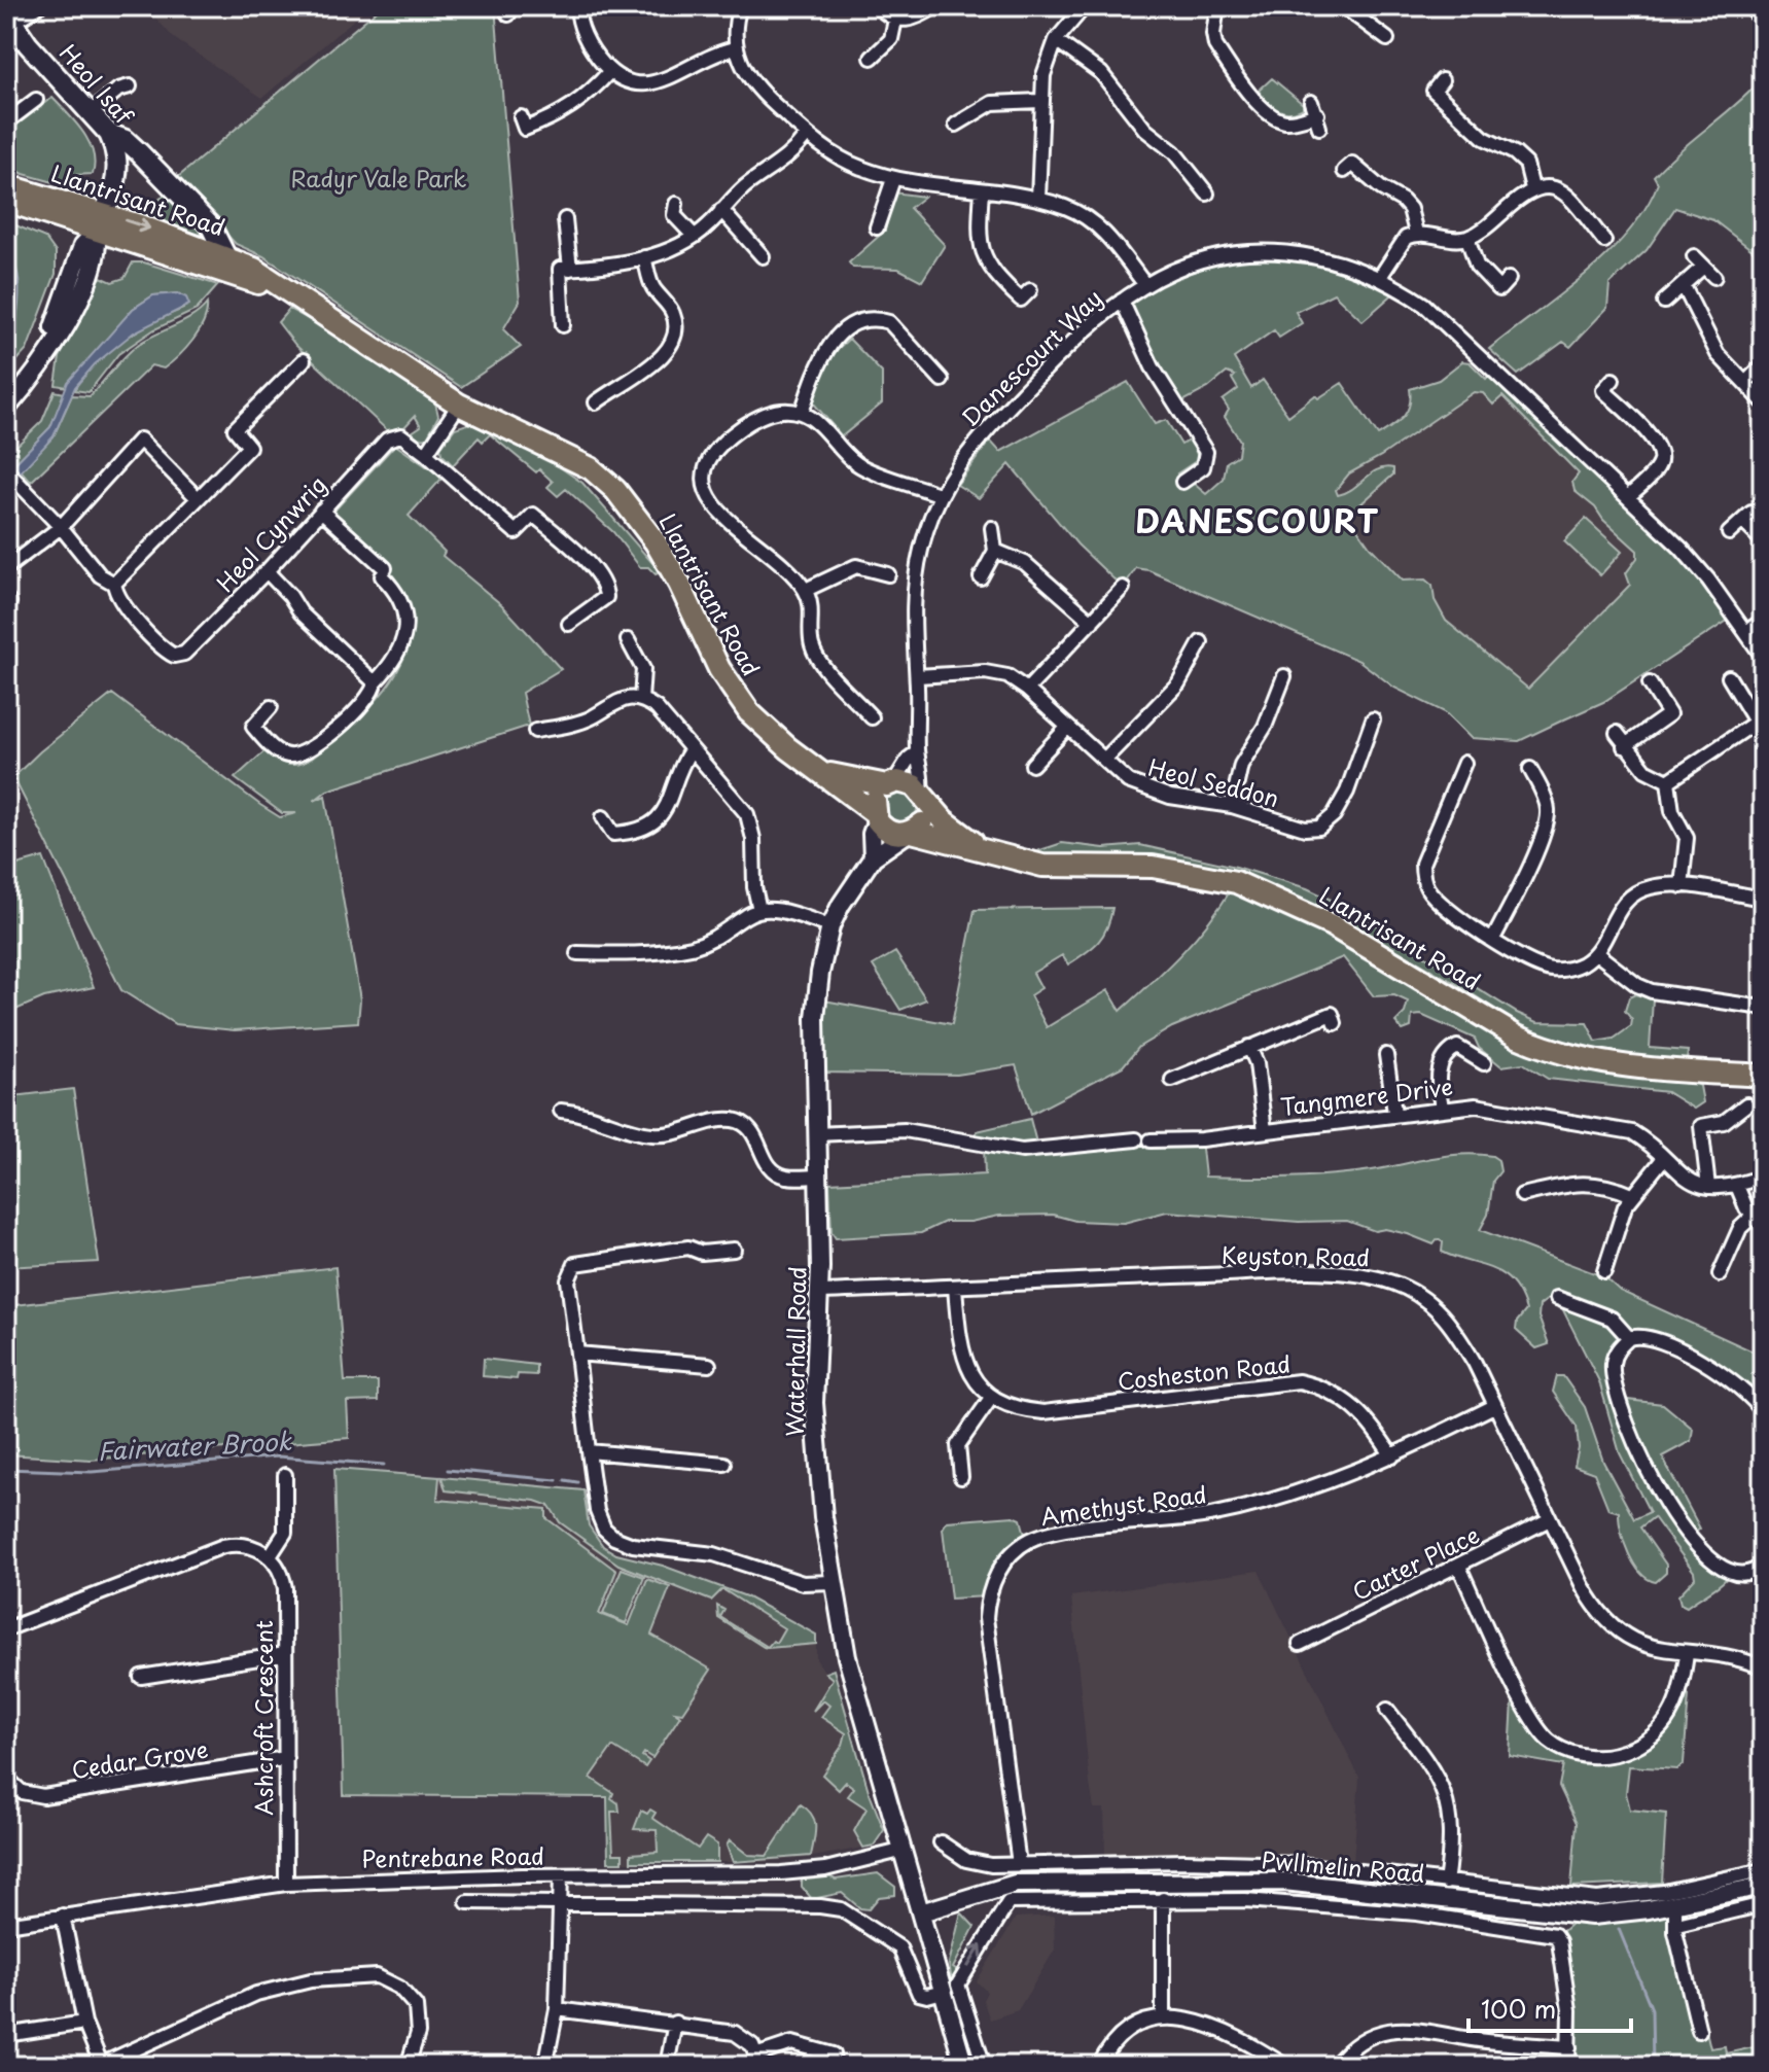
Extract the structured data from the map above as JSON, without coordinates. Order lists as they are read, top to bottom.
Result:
{
  "streets": {
    "main road": ["Heol Isaf", "Llantrisant Road"],
    "street": [
      "Danescourt Way",
      "Heol Cynwrig",
      "Heol Seddon",
      "Tangmere Drive",
      "Keyston Road",
      "Waterhall Road",
      "Cosheston Road",
      "Amethyst Road",
      "Carter Place",
      "Ashcroft Crescent",
      "Cedar Grove",
      "Pentrebane Road",
      "Pwllmelin Road"
    ]
  },
  "crossings": [
    ["Heol Isaf", "Llantrisant Road"],
    ["Llantrisant Road", "Danescourt Way"],
    ["Llantrisant Road", "Waterhall Road"],
    ["Danescourt Way", "Heol Seddon"],
    ["Danescourt Way", "Waterhall Road"],
    ["Keyston Road", "Waterhall Road"],
    ["Keyston Road", "Amethyst Road"],
    ["Keyston Road", "Carter Place"],
    ["Waterhall Road", "Pentrebane Road"],
    ["Waterhall Road", "Pwllmelin Road"],
    ["Cosheston Road", "Amethyst Road"],
    ["Amethyst Road", "Pwllmelin Road"],
    ["Ashcroft Crescent", "Cedar Grove"],
    ["Ashcroft Crescent", "Pentrebane Road"]
  ],
  "districts": ["DANESCOURT"],
  "water": ["Fairwater Brook"],
  "parks": ["Radyr Vale Park"],
  "scale_bar": "100 m"
}
